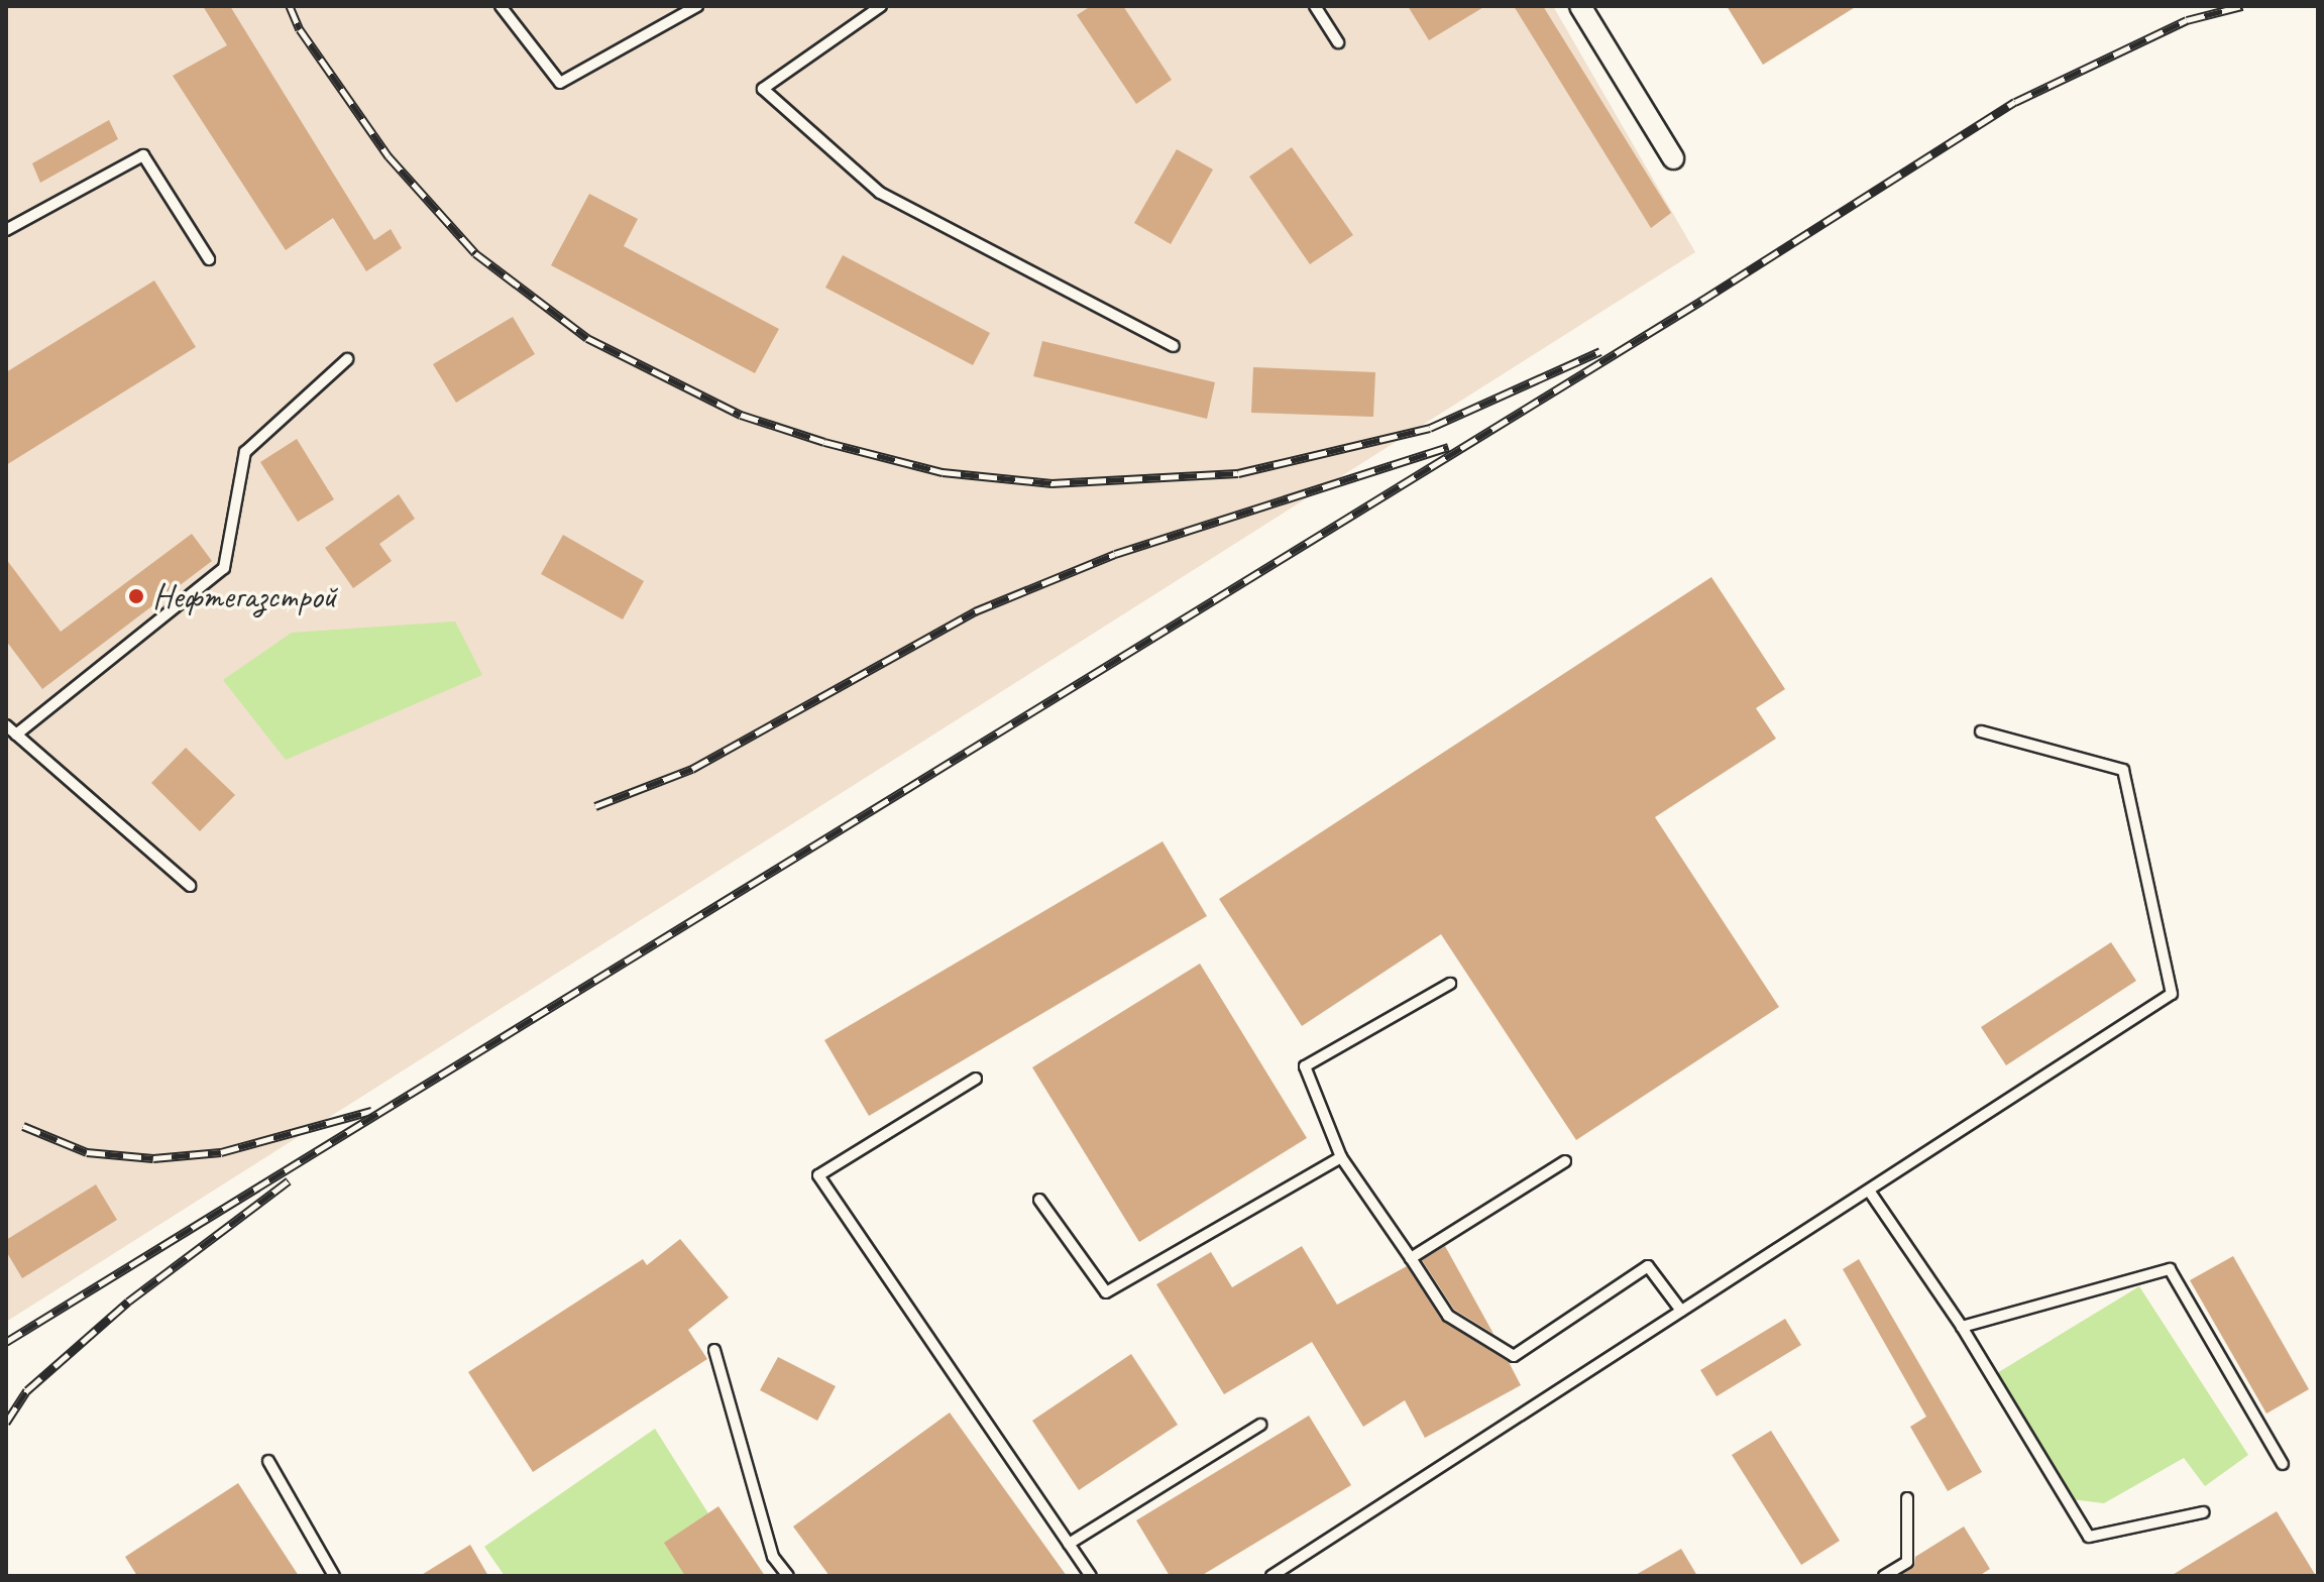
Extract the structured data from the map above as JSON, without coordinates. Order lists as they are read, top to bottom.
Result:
{
  "places": ["Нефтегазстрой"]
}
